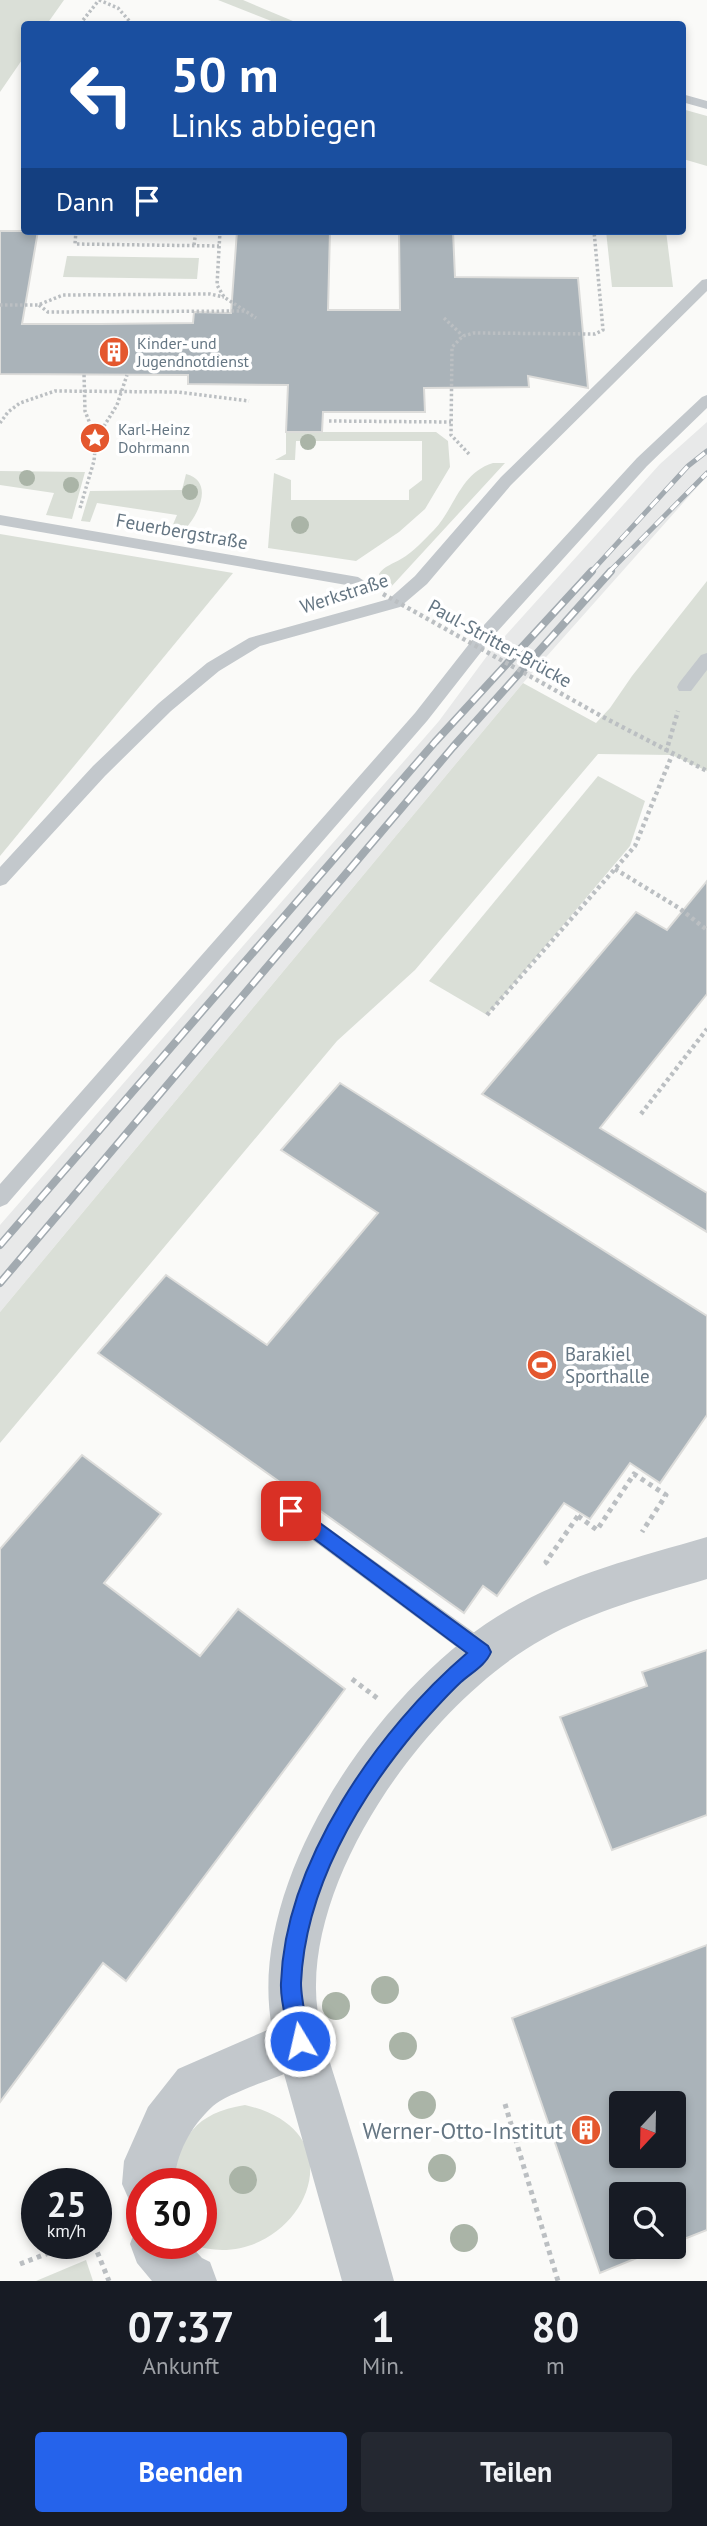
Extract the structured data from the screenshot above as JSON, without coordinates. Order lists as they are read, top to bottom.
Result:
{
  "streets": {
    "lane": ["Feuerbergstraße", "Werkstraße"],
    "path": ["Paul-Stritter-Brücke"]
  },
  "places": {
    "building": ["Kinder- und Jugendnotdienst", "Werner-Otto-Institut"],
    "place": ["Karl-Heinz Dohrmann"],
    "sports": ["Barakiel Sporthalle"]
  },
  "north": "bottom",
  "page": {
    "turn": ["50 m", "Links abbiegen"],
    "then": "Dann",
    "speed": "25 km/h",
    "limit": "30",
    "eta": [
      "07:37",
      "Ankunft",
      "1",
      "Min.",
      "80",
      "m"
    ],
    "buttons": ["Beenden", "Teilen"]
  }
}
